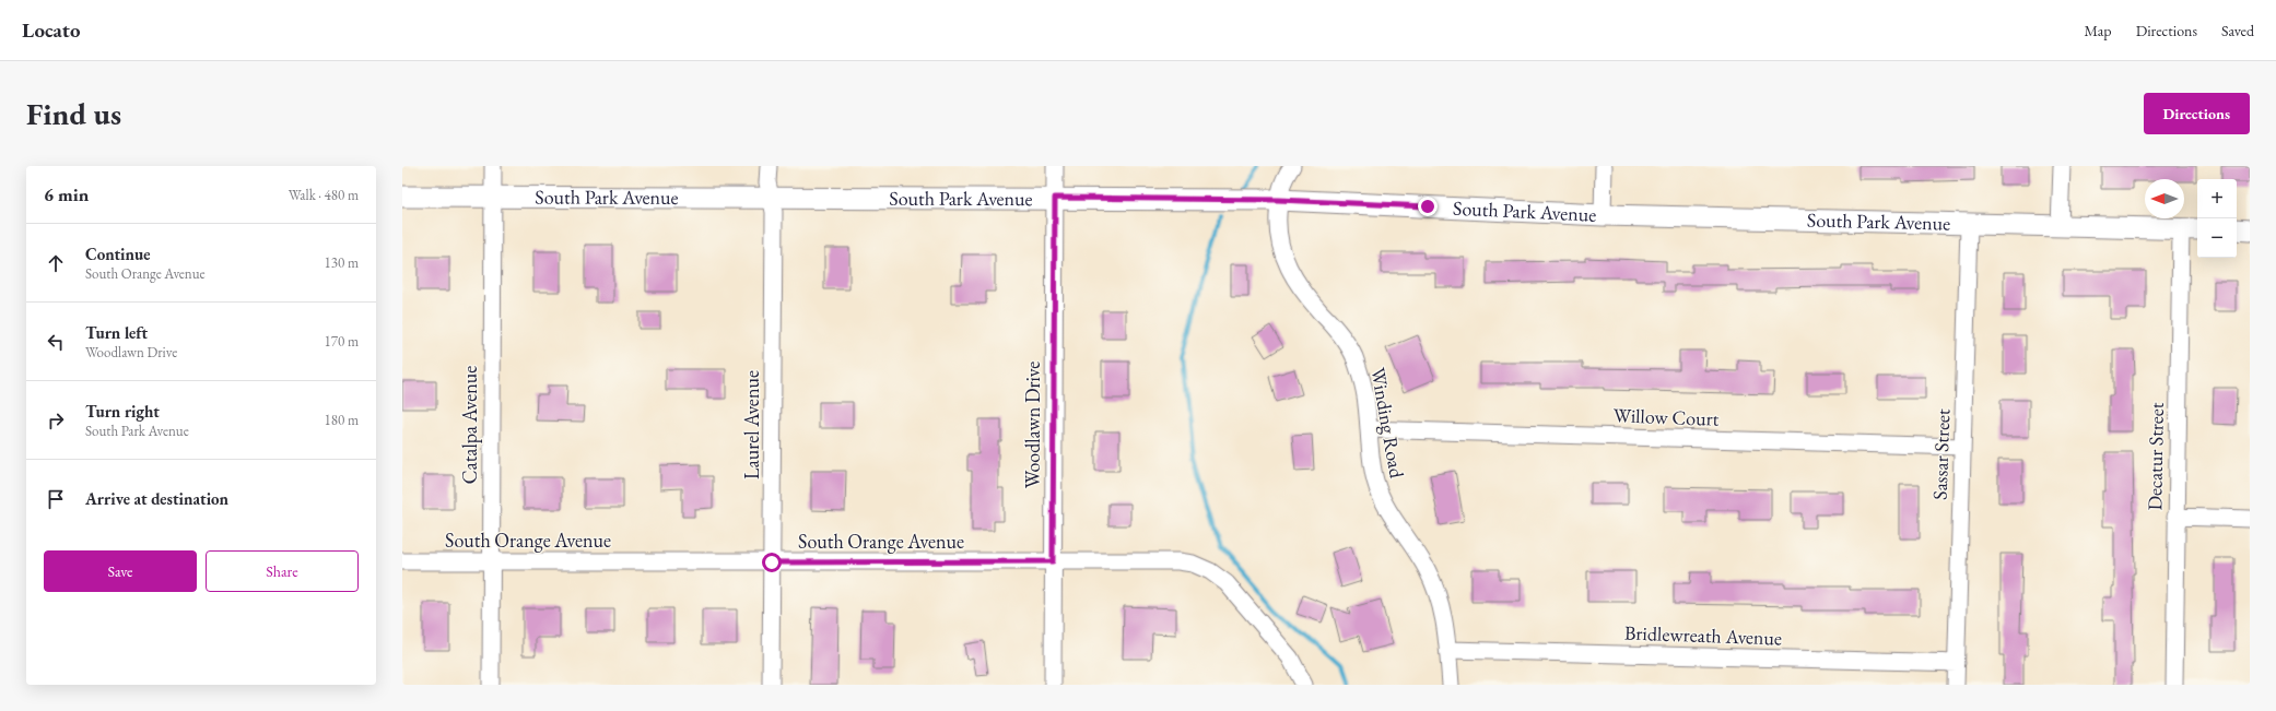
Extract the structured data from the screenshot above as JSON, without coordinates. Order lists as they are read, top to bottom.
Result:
{
  "streets": {
    "street": [
      "South Park Avenue",
      "Willow Court",
      "Winding Road",
      "Catalpa Avenue",
      "Laurel Avenue",
      "Woodlawn Drive",
      "Sassar Street",
      "Decatur Street",
      "South Orange Avenue",
      "Bridlewreath Avenue"
    ]
  },
  "crossings": [
    ["South Park Avenue", "Winding Road"],
    ["South Park Avenue", "Catalpa Avenue"],
    ["South Park Avenue", "Laurel Avenue"],
    ["South Park Avenue", "Woodlawn Drive"],
    ["South Park Avenue", "Sassar Street"],
    ["South Park Avenue", "Decatur Street"],
    ["Willow Court", "Winding Road"],
    ["Willow Court", "Sassar Street"],
    ["Winding Road", "Bridlewreath Avenue"],
    ["Catalpa Avenue", "South Orange Avenue"],
    ["Laurel Avenue", "South Orange Avenue"],
    ["Woodlawn Drive", "South Orange Avenue"],
    ["Sassar Street", "Bridlewreath Avenue"]
  ],
  "north": "left",
  "page": {
    "header": "Locato",
    "nav": ["Map", "Directions", "Saved"],
    "buttons": [
      "Directions",
      ["Save", "Share"]
    ],
    "title": "Find us",
    "heading": ["6 min", "Walk · 480 m"],
    "map_buttons": ["+", "−"],
    "list": [
      ["Continue", "South Orange Avenue", "130 m"],
      ["Turn left", "Woodlawn Drive", "170 m"],
      ["Turn right", "South Park Avenue", "180 m"],
      "Arrive at destination"
    ]
  }
}
